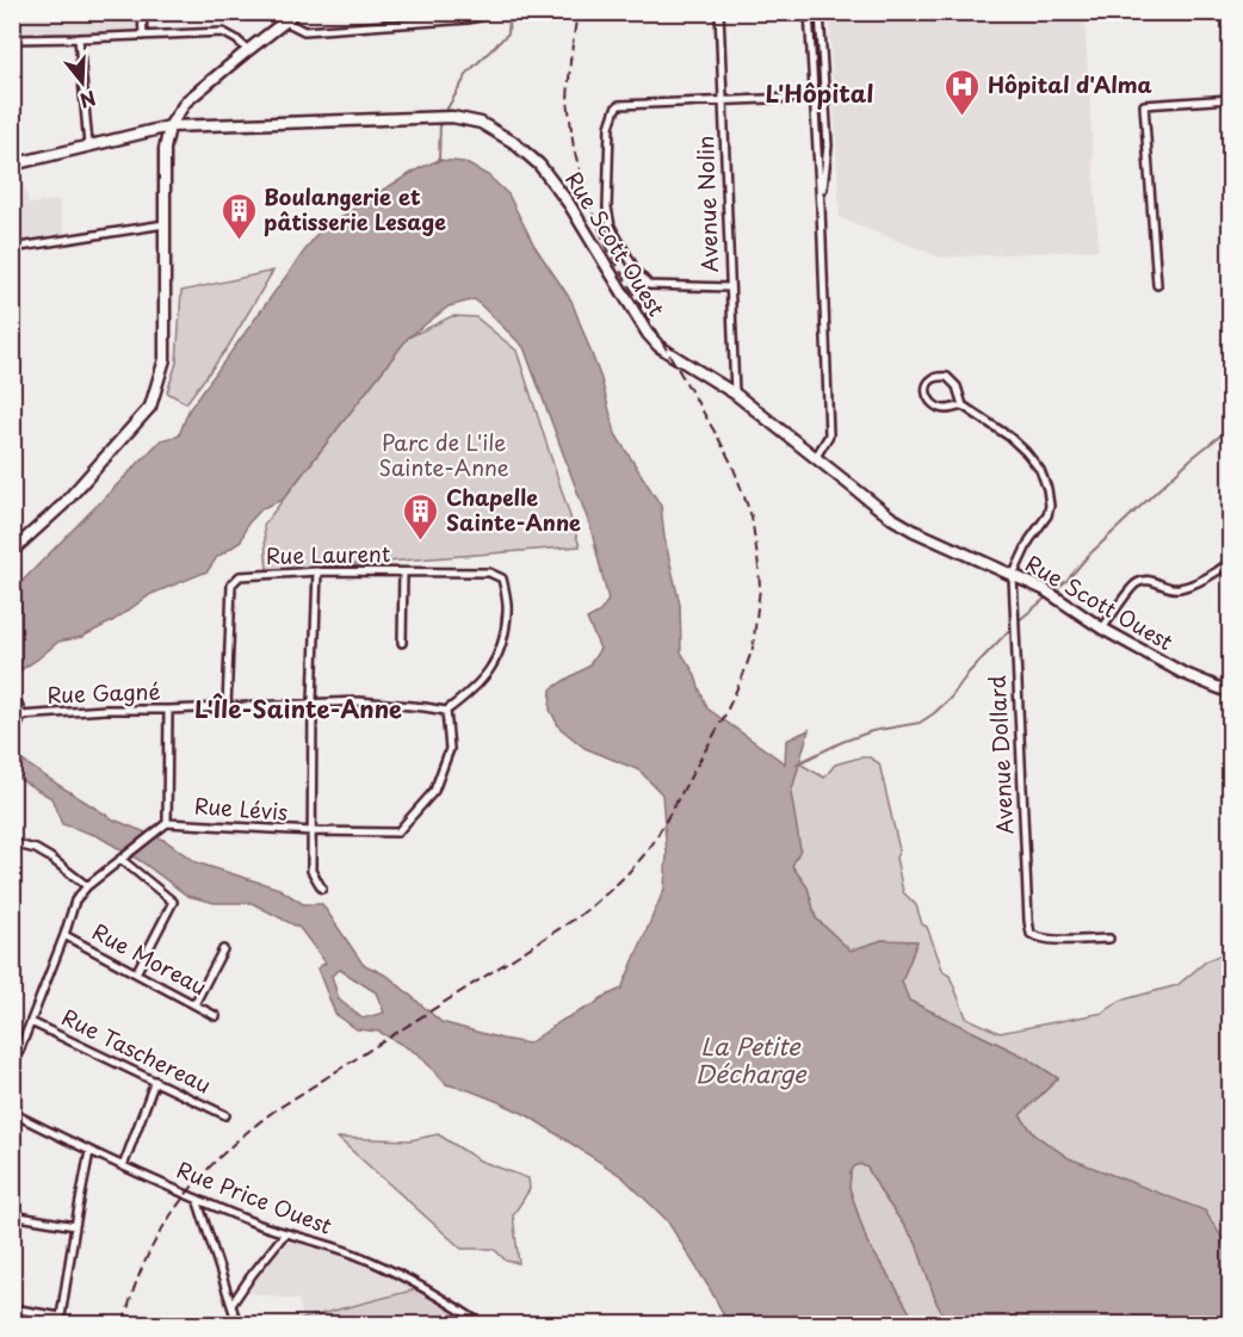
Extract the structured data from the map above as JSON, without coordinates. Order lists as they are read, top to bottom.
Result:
{
  "streets": {
    "street": [
      "Avenue Nolin",
      "Rue Scott Ouest",
      "Rue Laurent",
      "Rue Gagné",
      "Avenue Dollard",
      "Rue Lévis",
      "Rue Moreau",
      "Rue Taschereau",
      "Rue Price Ouest"
    ]
  },
  "crossings": [
    ["Avenue Nolin", "Rue Scott Ouest"],
    ["Rue Scott Ouest", "Avenue Dollard"],
    ["Rue Laurent", "Rue Gagné"],
    ["Rue Laurent", "Rue Lévis"],
    ["Rue Gagné", "Rue Lévis"]
  ],
  "districts": ["L'Hôpital", "L'Île-Sainte-Anne"],
  "water": ["La Petite Décharge"],
  "parks": ["Parc de L'ile Sainte-Anne"],
  "places": {
    "hospital": ["Hôpital d'Alma"],
    "building": ["Boulangerie et pâtisserie Lesage", "Chapelle Sainte-Anne"]
  },
  "north": "bottom"
}
